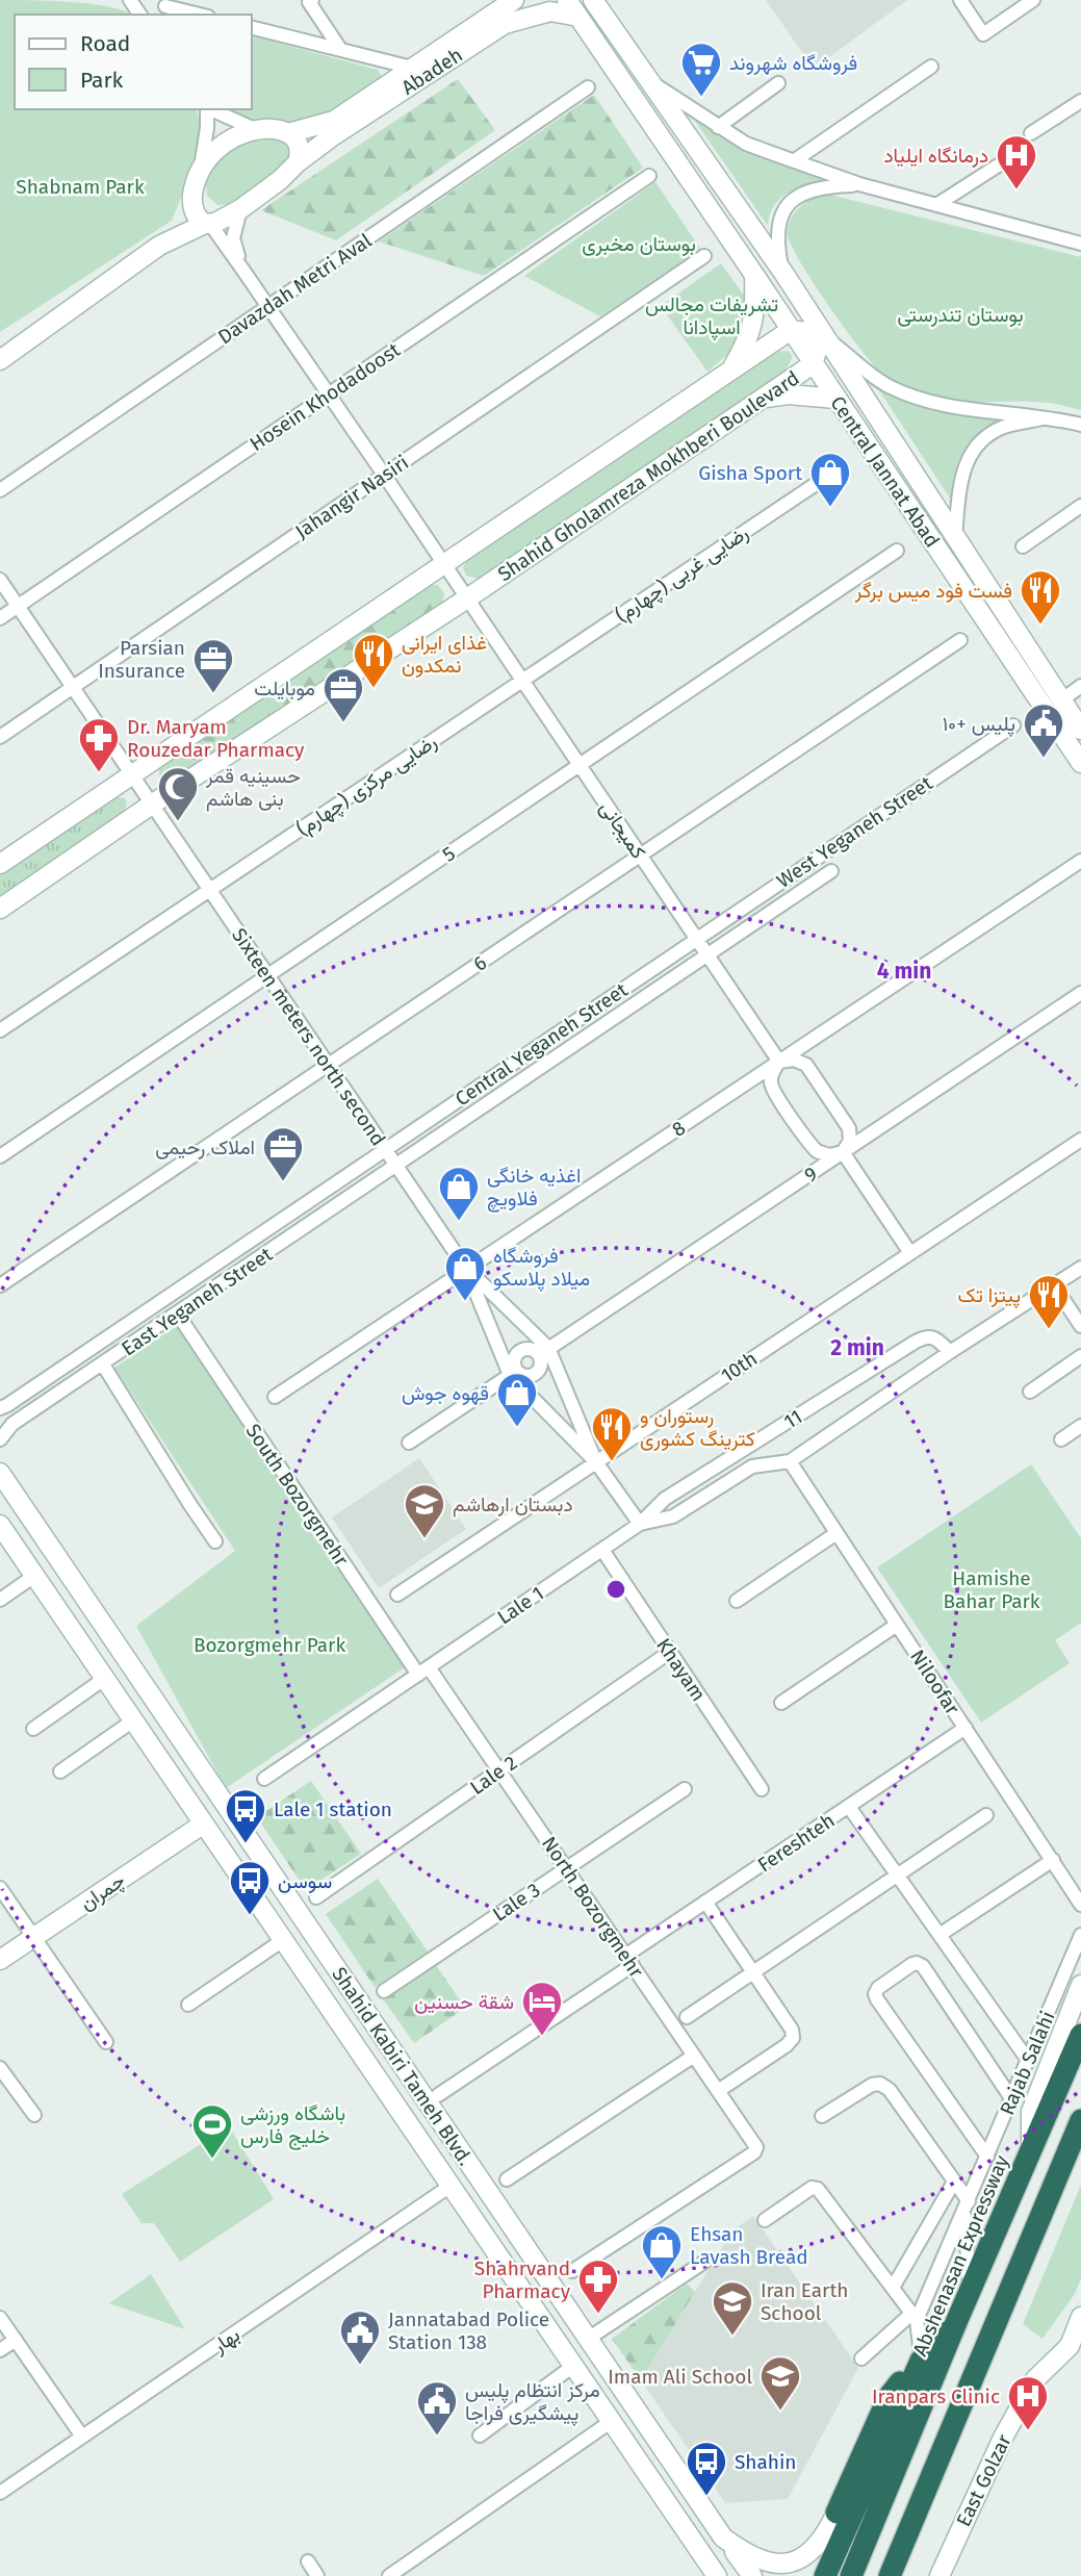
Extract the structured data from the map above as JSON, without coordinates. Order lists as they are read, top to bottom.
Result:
{
  "streets": {
    "highway": ["Abshenasan Expressway"],
    "main road": [
      "Abadeh",
      "Central Jannat Abad",
      "Shahid Gholamreza Mokhberi Boulevard",
      "چمران",
      "Shahid Kabiri Tameh Blvd.",
      "East Golzar"
    ],
    "street": [
      "Davazdah Metri Aval",
      "Hosein Khodadoost",
      "Jahangir Nasiri",
      "رضایی غربی (چهارم)",
      "رضایی مرکزی (چهارم)",
      "کمیجانی",
      "West Yeganeh Street",
      "5",
      "6",
      "Sixteen meters north second",
      "Central Yeganeh Street",
      "8",
      "9",
      "East Yeganeh Street",
      "10th",
      "11",
      "South Bozorgmehr",
      "Lale 1",
      "Khayam",
      "Niloofar",
      "Lale 2",
      "Fereshteh",
      "Lale 3",
      "North Bozorgmehr",
      "Rajab Salahi",
      "بهار"
    ]
  },
  "crossings": [
    ["Abadeh", "Central Jannat Abad"],
    ["Abadeh", "کمیجانی"],
    ["Davazdah Metri Aval", "کمیجانی"],
    ["Hosein Khodadoost", "کمیجانی"],
    ["Hosein Khodadoost", "Sixteen meters north second"],
    ["Central Jannat Abad", "Shahid Gholamreza Mokhberi Boulevard"],
    ["Shahid Gholamreza Mokhberi Boulevard", "کمیجانی"],
    ["Shahid Gholamreza Mokhberi Boulevard", "Sixteen meters north second"],
    ["Jahangir Nasiri", "کمیجانی"],
    ["Jahangir Nasiri", "Sixteen meters north second"],
    ["رضایی غربی (چهارم)", "رضایی مرکزی (چهارم)"],
    ["رضایی غربی (چهارم)", "کمیجانی"],
    ["رضایی مرکزی (چهارم)", "کمیجانی"],
    ["رضایی مرکزی (چهارم)", "Sixteen meters north second"],
    ["کمیجانی", "West Yeganeh Street"],
    ["کمیجانی", "5"],
    ["کمیجانی", "6"],
    ["کمیجانی", "Central Yeganeh Street"],
    ["کمیجانی", "8"],
    ["West Yeganeh Street", "Central Yeganeh Street"],
    ["5", "Sixteen meters north second"],
    ["6", "Sixteen meters north second"],
    ["Sixteen meters north second", "Central Yeganeh Street"],
    ["Sixteen meters north second", "8"],
    ["Sixteen meters north second", "9"],
    ["Sixteen meters north second", "East Yeganeh Street"],
    ["Sixteen meters north second", "10th"],
    ["Sixteen meters north second", "11"],
    ["Sixteen meters north second", "Lale 1"],
    ["Central Yeganeh Street", "East Yeganeh Street"],
    ["East Yeganeh Street", "South Bozorgmehr"],
    ["11", "Lale 1"],
    ["11", "Niloofar"],
    ["South Bozorgmehr", "Lale 1"],
    ["South Bozorgmehr", "North Bozorgmehr"],
    ["Lale 1", "Khayam"],
    ["Lale 1", "Niloofar"],
    ["Lale 1", "North Bozorgmehr"],
    ["Khayam", "Lale 2"],
    ["Niloofar", "Fereshteh"],
    ["Lale 2", "North Bozorgmehr"],
    ["Fereshteh", "North Bozorgmehr"],
    ["چمران", "Shahid Kabiri Tameh Blvd."],
    ["Lale 3", "North Bozorgmehr"],
    ["Shahid Kabiri Tameh Blvd.", "بهار"]
  ],
  "parks": [
    "Shabnam Park",
    "بوستان مخبری",
    "تشریفات مجالس اسپادانا",
    "بوستان تندرستی",
    "Hamishe Bahar Park",
    "Bozorgmehr Park"
  ],
  "places": {
    "supermarket": ["فروشگاه شهروند"],
    "hospital": ["درمانگاه ایلیاد", "Iranpars Clinic"],
    "shop": [
      "Gisha Sport",
      "اغذیه خانگی فلاویچ",
      "فروشگاه میلاد پلاسکو",
      "قهوه جوش",
      "Ehsan Lavash Bread"
    ],
    "restaurant": [
      "فست فود میس برگر",
      "غذای ایرانی نمکدون",
      "پیتزا تک",
      "رستوران و کترینگ کشوری"
    ],
    "office": ["Parsian Insurance", "موبایلت", "املاک رحیمی"],
    "public building": ["پلیس +۱۰", "Jannatabad Police Station 138", "مرکز انتظام پلیس پیشگیری فراجا"],
    "pharmacy": ["Dr. Maryam Rouzedar Pharmacy", "Shahrvand Pharmacy"],
    "mosque": ["حسینیه قمر بنی هاشم"],
    "school or university": ["دبستان ارهاشم", "Iran Earth School", "Imam Ali School"],
    "bus stop": ["Lale 1 station", "سوسن", "Shahin"],
    "hotel": ["شقة حسنين"],
    "sports": ["باشگاه ورزشی خلیج فارس"]
  },
  "legend": ["Road", "Park"],
  "rings": ["4 min", "2 min"]
}
